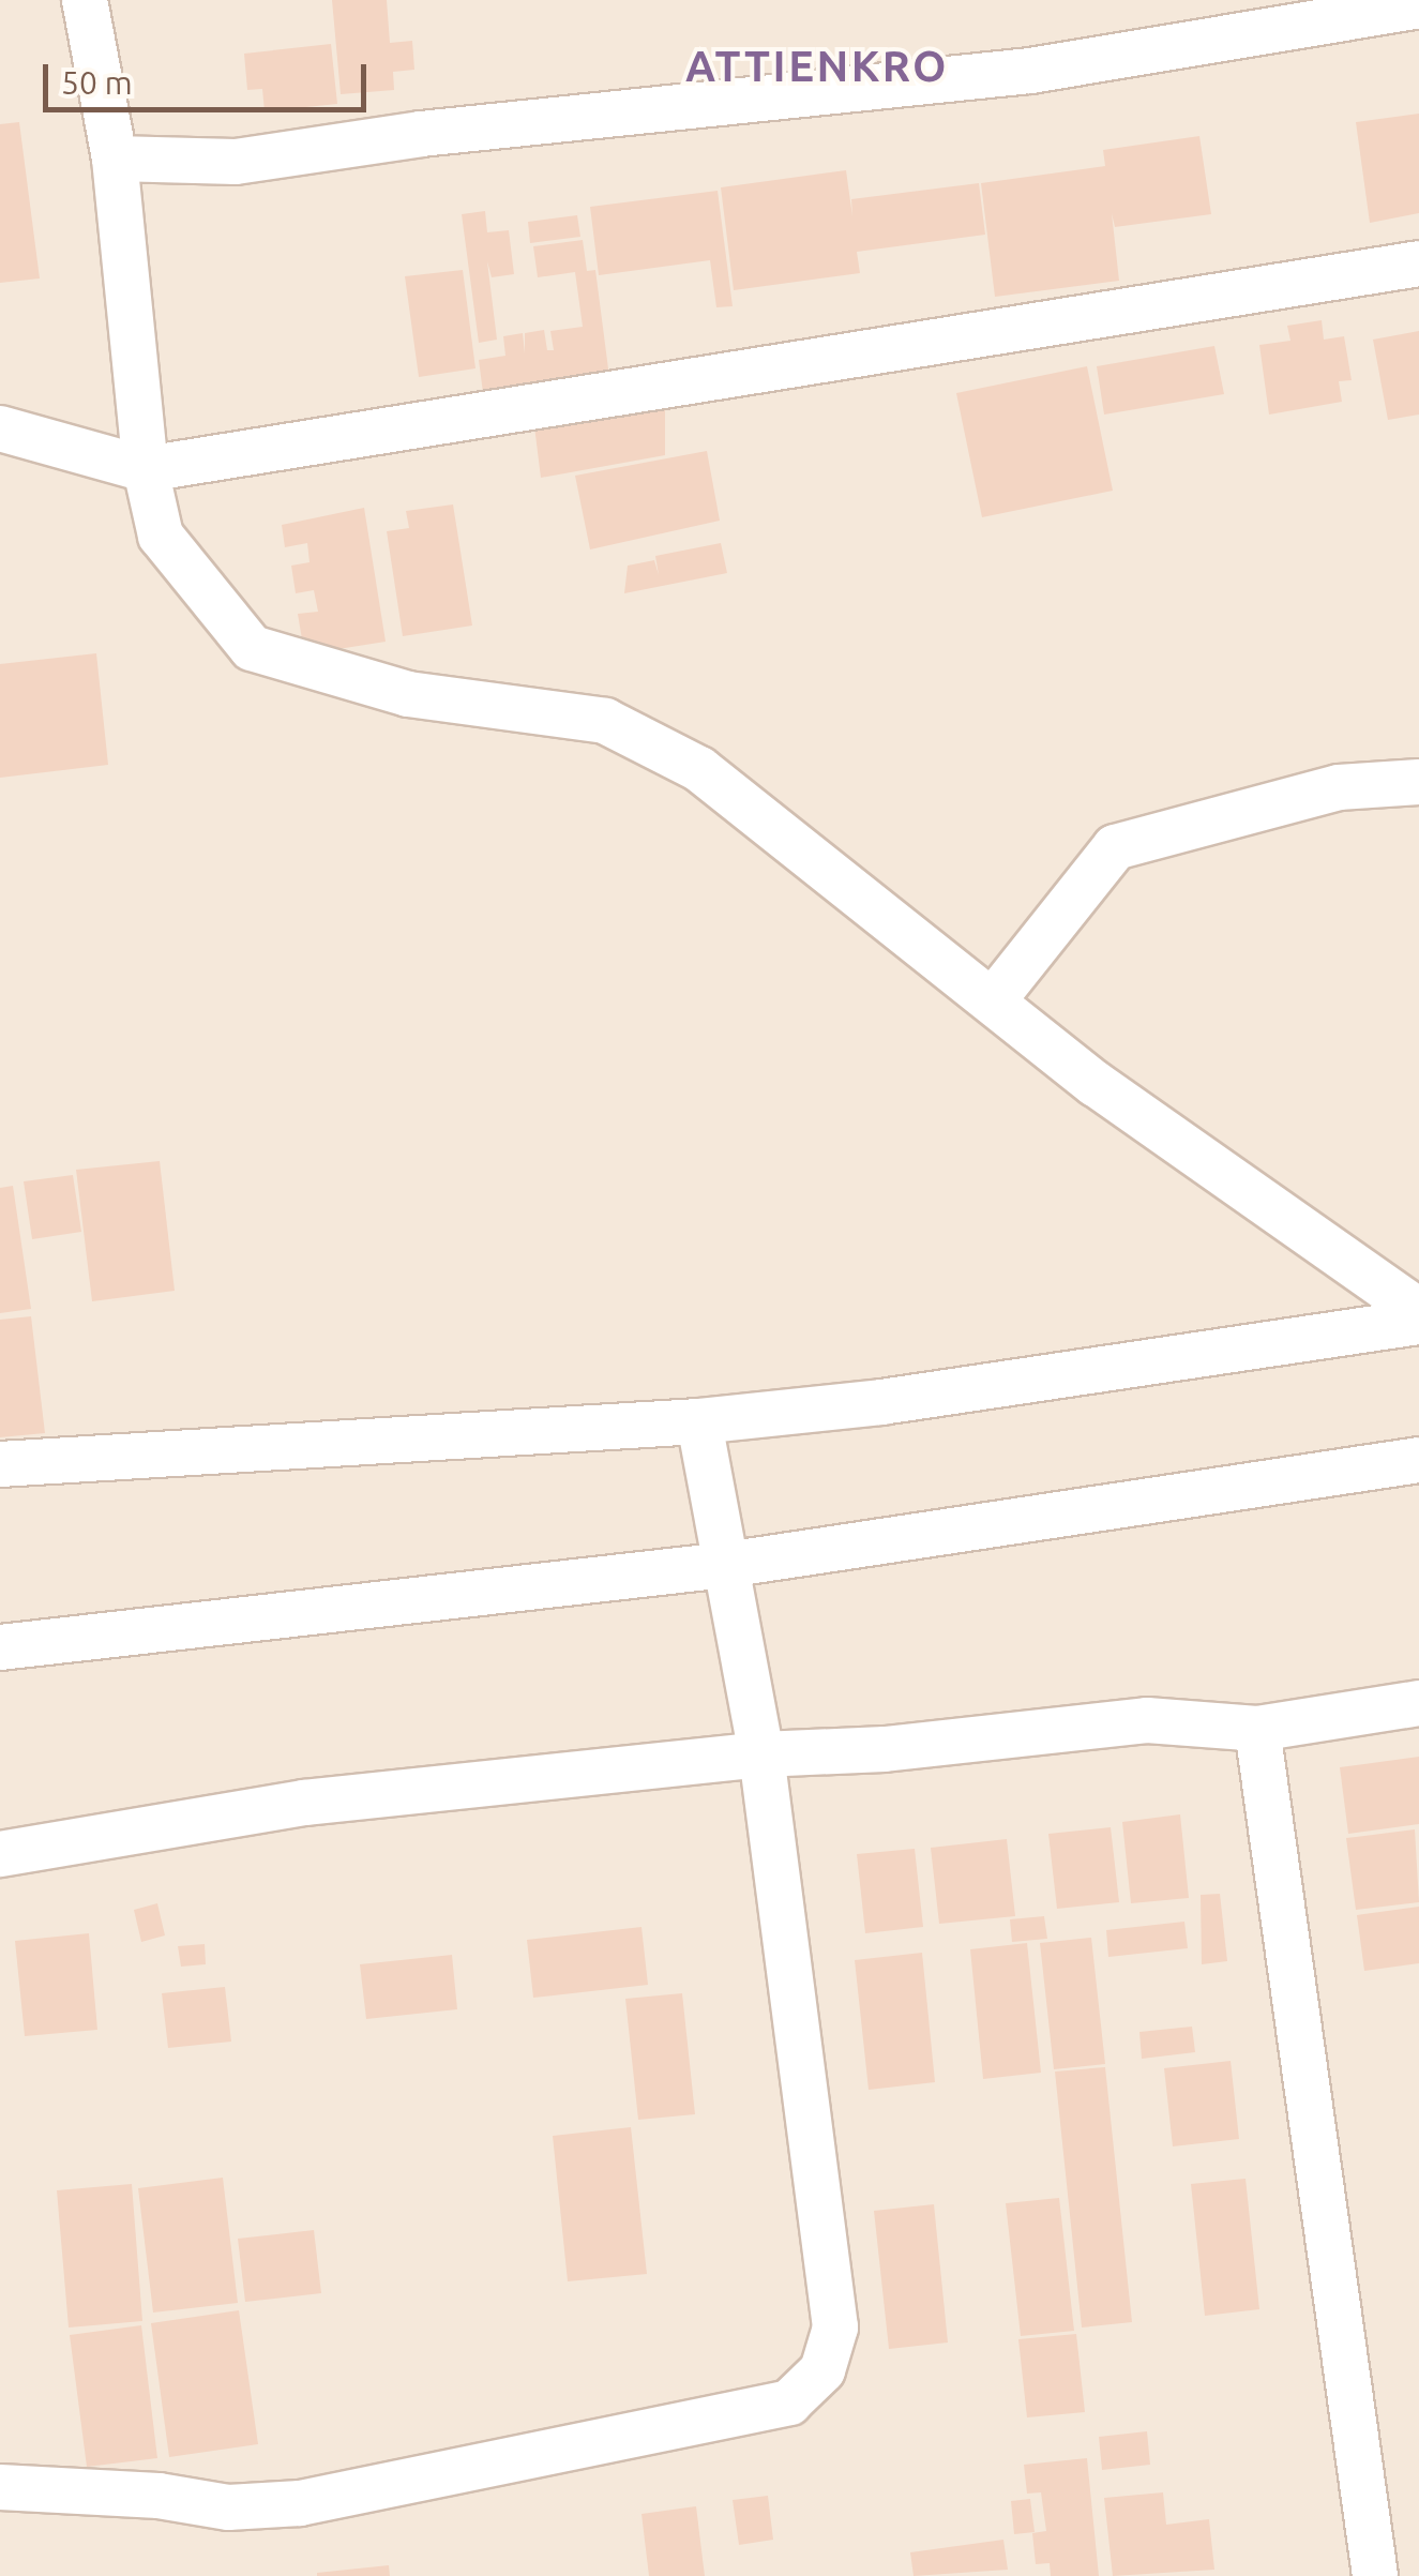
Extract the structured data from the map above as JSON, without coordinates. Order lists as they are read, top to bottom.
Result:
{
  "districts": ["ATTIENKRO"],
  "scale_bar": "50 m"
}
